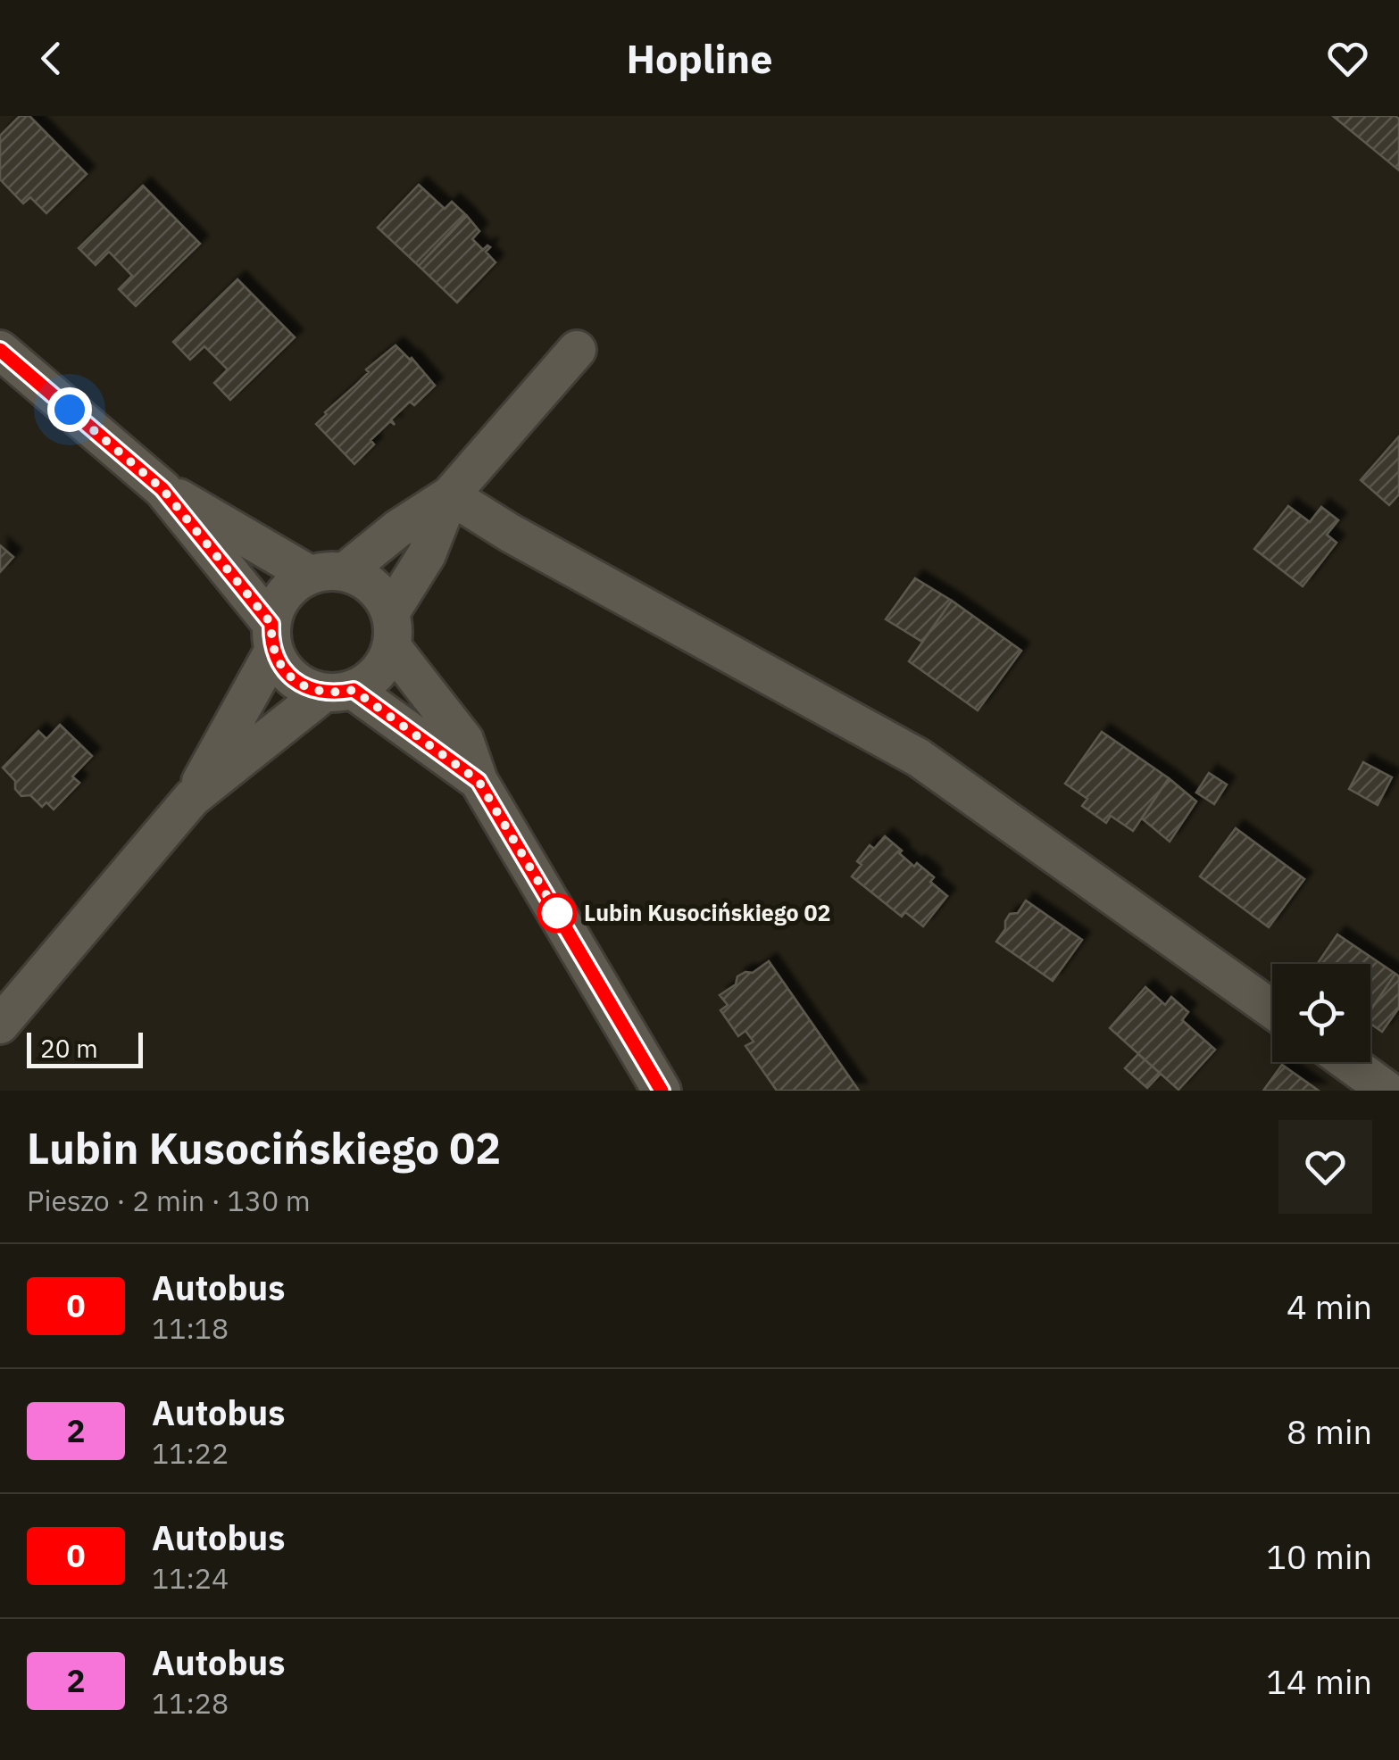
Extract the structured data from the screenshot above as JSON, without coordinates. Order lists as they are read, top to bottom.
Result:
{
  "places": ["Lubin Kusocińskiego 02"],
  "lines": ["bus line 0"],
  "scale_bar": "20 m",
  "page": {
    "header": "Hopline",
    "scale": "20 m",
    "heading": ["Lubin Kusocińskiego 02", "Pieszo · 2 min · 130 m"],
    "list": [
      {
        "mark": "0",
        "name": "Autobus",
        "note": "11:18",
        "value": "4 min"
      },
      {
        "mark": "2",
        "name": "Autobus",
        "note": "11:22",
        "value": "8 min"
      },
      {
        "mark": "0",
        "name": "Autobus",
        "note": "11:24",
        "value": "10 min"
      },
      {
        "mark": "2",
        "name": "Autobus",
        "note": "11:28",
        "value": "14 min"
      }
    ]
  }
}
